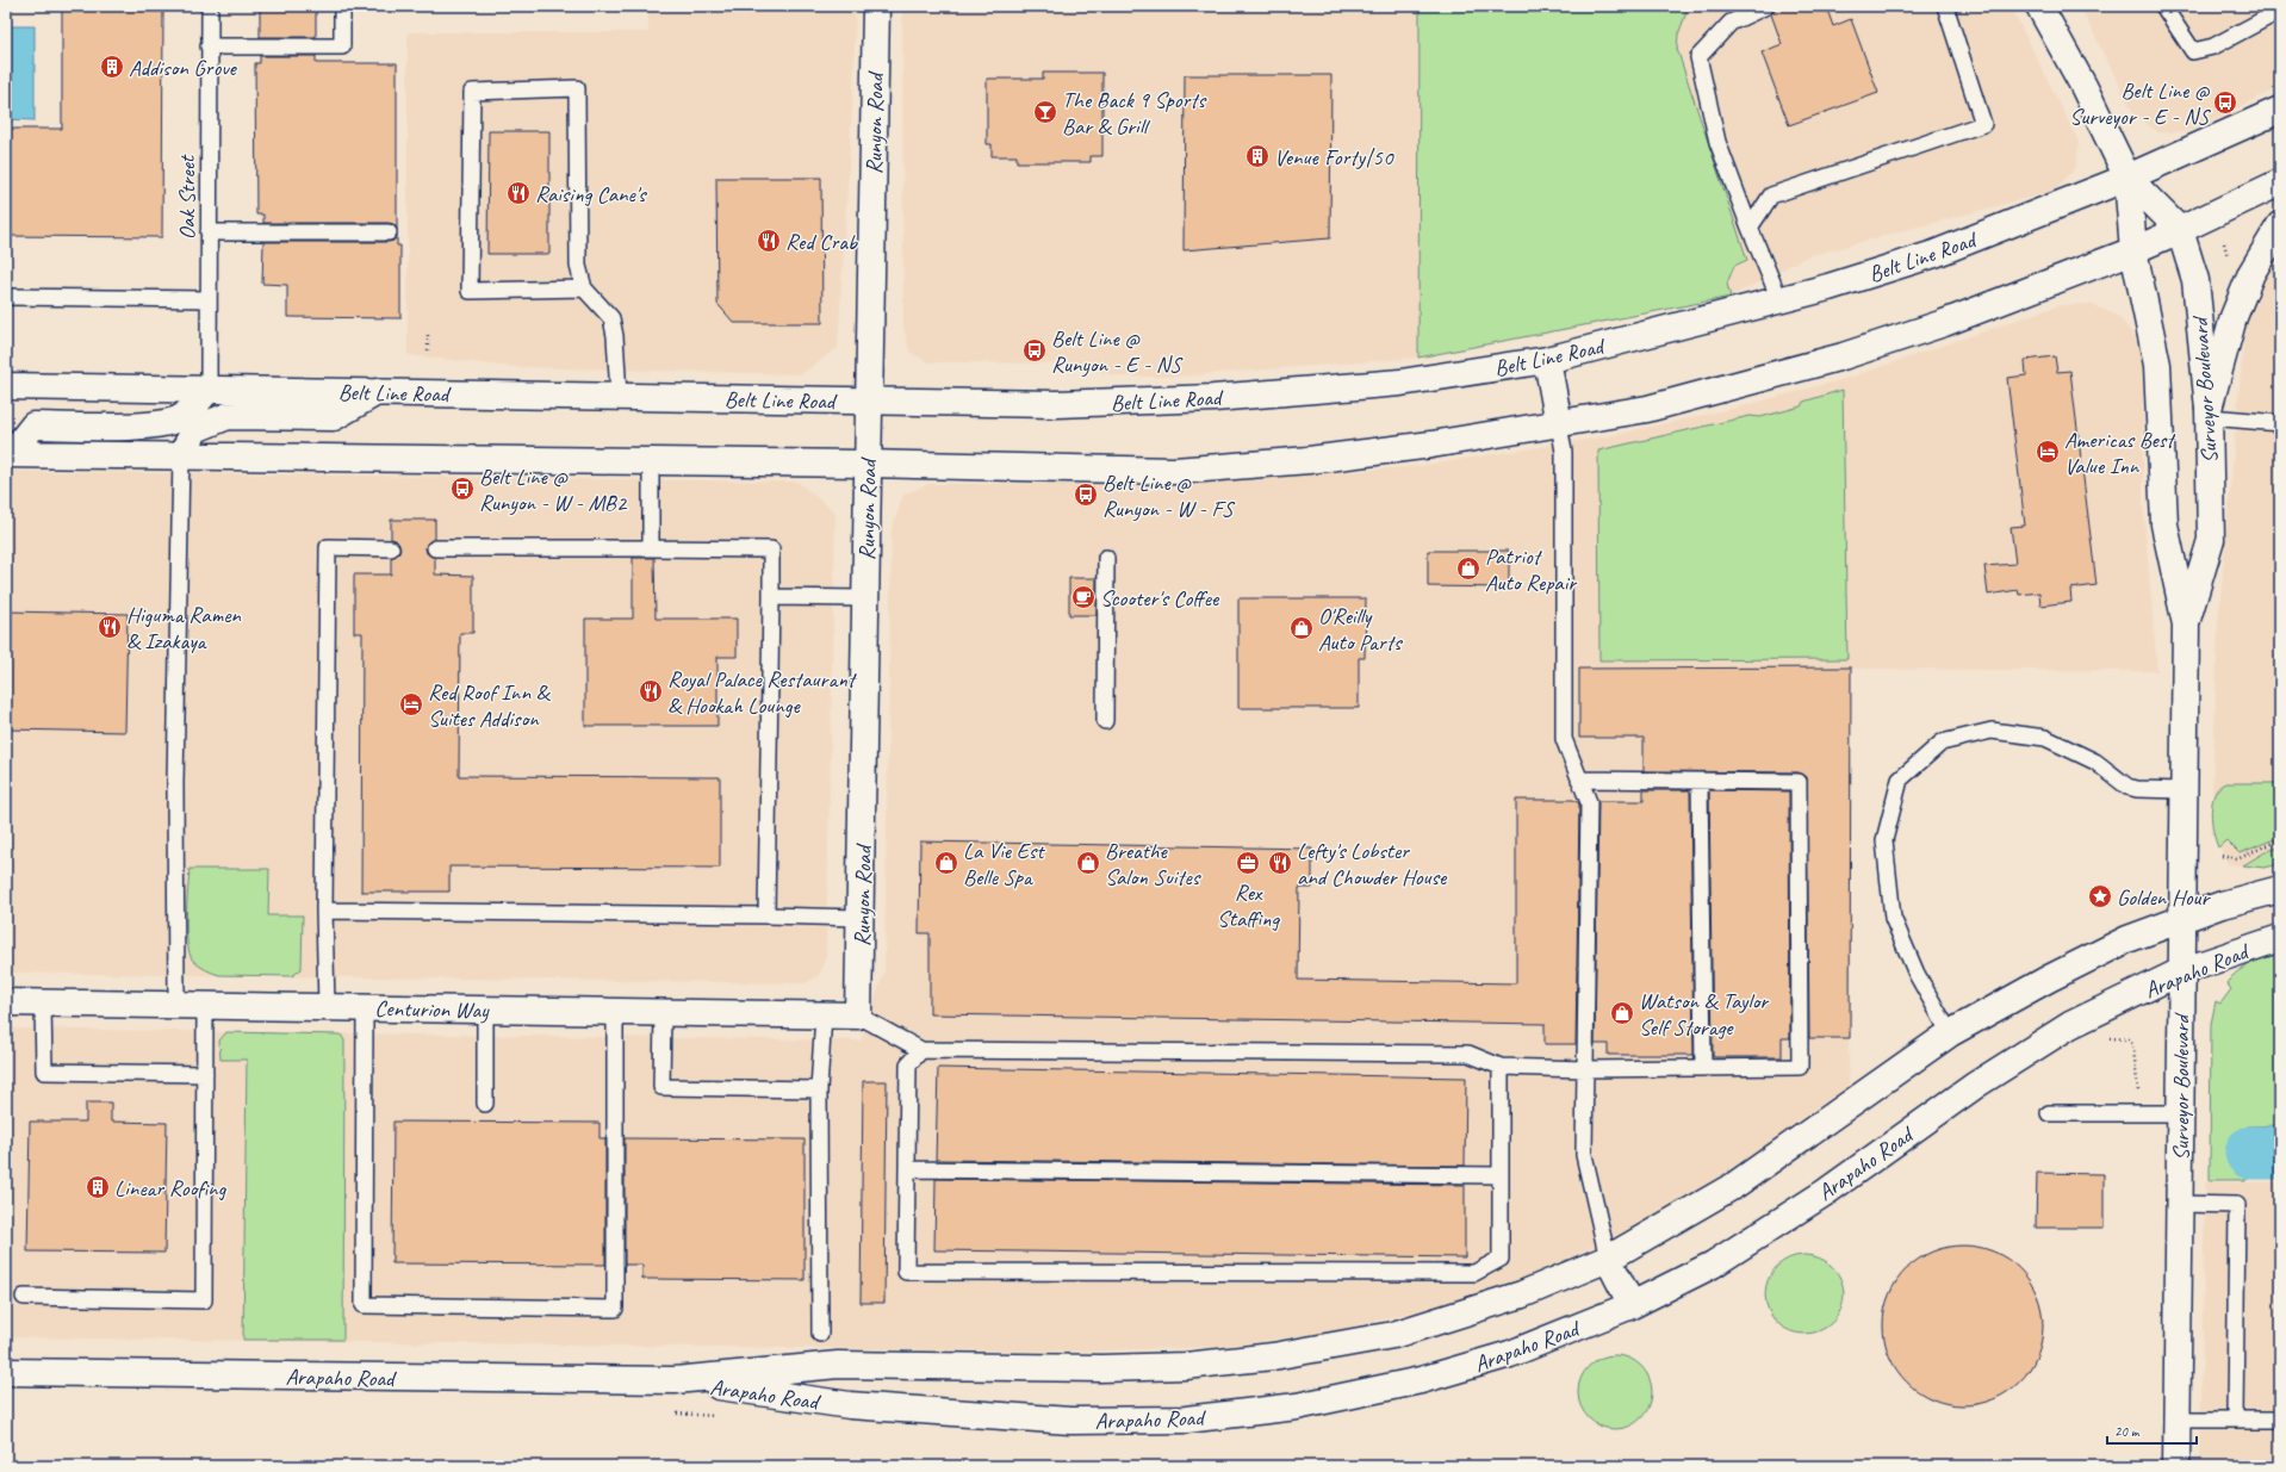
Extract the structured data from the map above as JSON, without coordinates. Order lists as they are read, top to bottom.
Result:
{
  "streets": {
    "main road": [
      "Runyon Road",
      "Belt Line Road",
      "Surveyor Boulevard",
      "Arapaho Road",
      "Centurion Way"
    ],
    "lane": ["Oak Street"]
  },
  "crossings": [
    ["Runyon Road", "Belt Line Road"],
    ["Runyon Road", "Centurion Way"],
    ["Oak Street", "Belt Line Road"],
    ["Belt Line Road", "Surveyor Boulevard"],
    ["Surveyor Boulevard", "Arapaho Road"]
  ],
  "places": {
    "building": ["Addison Grove", "Venue Forty|50", "Linear Roofing"],
    "bus stop": [
      "Belt Line @ Surveyor - E - NS",
      "Belt Line @ Runyon - E - NS",
      "Belt Line @ Runyon - W - MB2",
      "Belt Line @ Runyon - W - FS"
    ],
    "bar": ["The Back 9 Sports Bar & Grill"],
    "restaurant": [
      "Raising Cane's",
      "Red Crab",
      "Higuma Ramen & Izakaya",
      "Royal Palace Restaurant & Hookah Lounge",
      "Lefty's Lobster and Chowder House"
    ],
    "hotel": ["Americas Best Value Inn", "Red Roof Inn & Suites Addison"],
    "shop": [
      "Patriot Auto Repair",
      "O'Reilly Auto Parts",
      "La Vie Est Belle Spa",
      "Breathe Salon Suites",
      "Watson & Taylor Self Storage"
    ],
    "cafe": ["Scooter's Coffee"],
    "office": ["Rex Staffing"],
    "place": ["Golden Hour"]
  },
  "scale_bar": "20 m"
}
